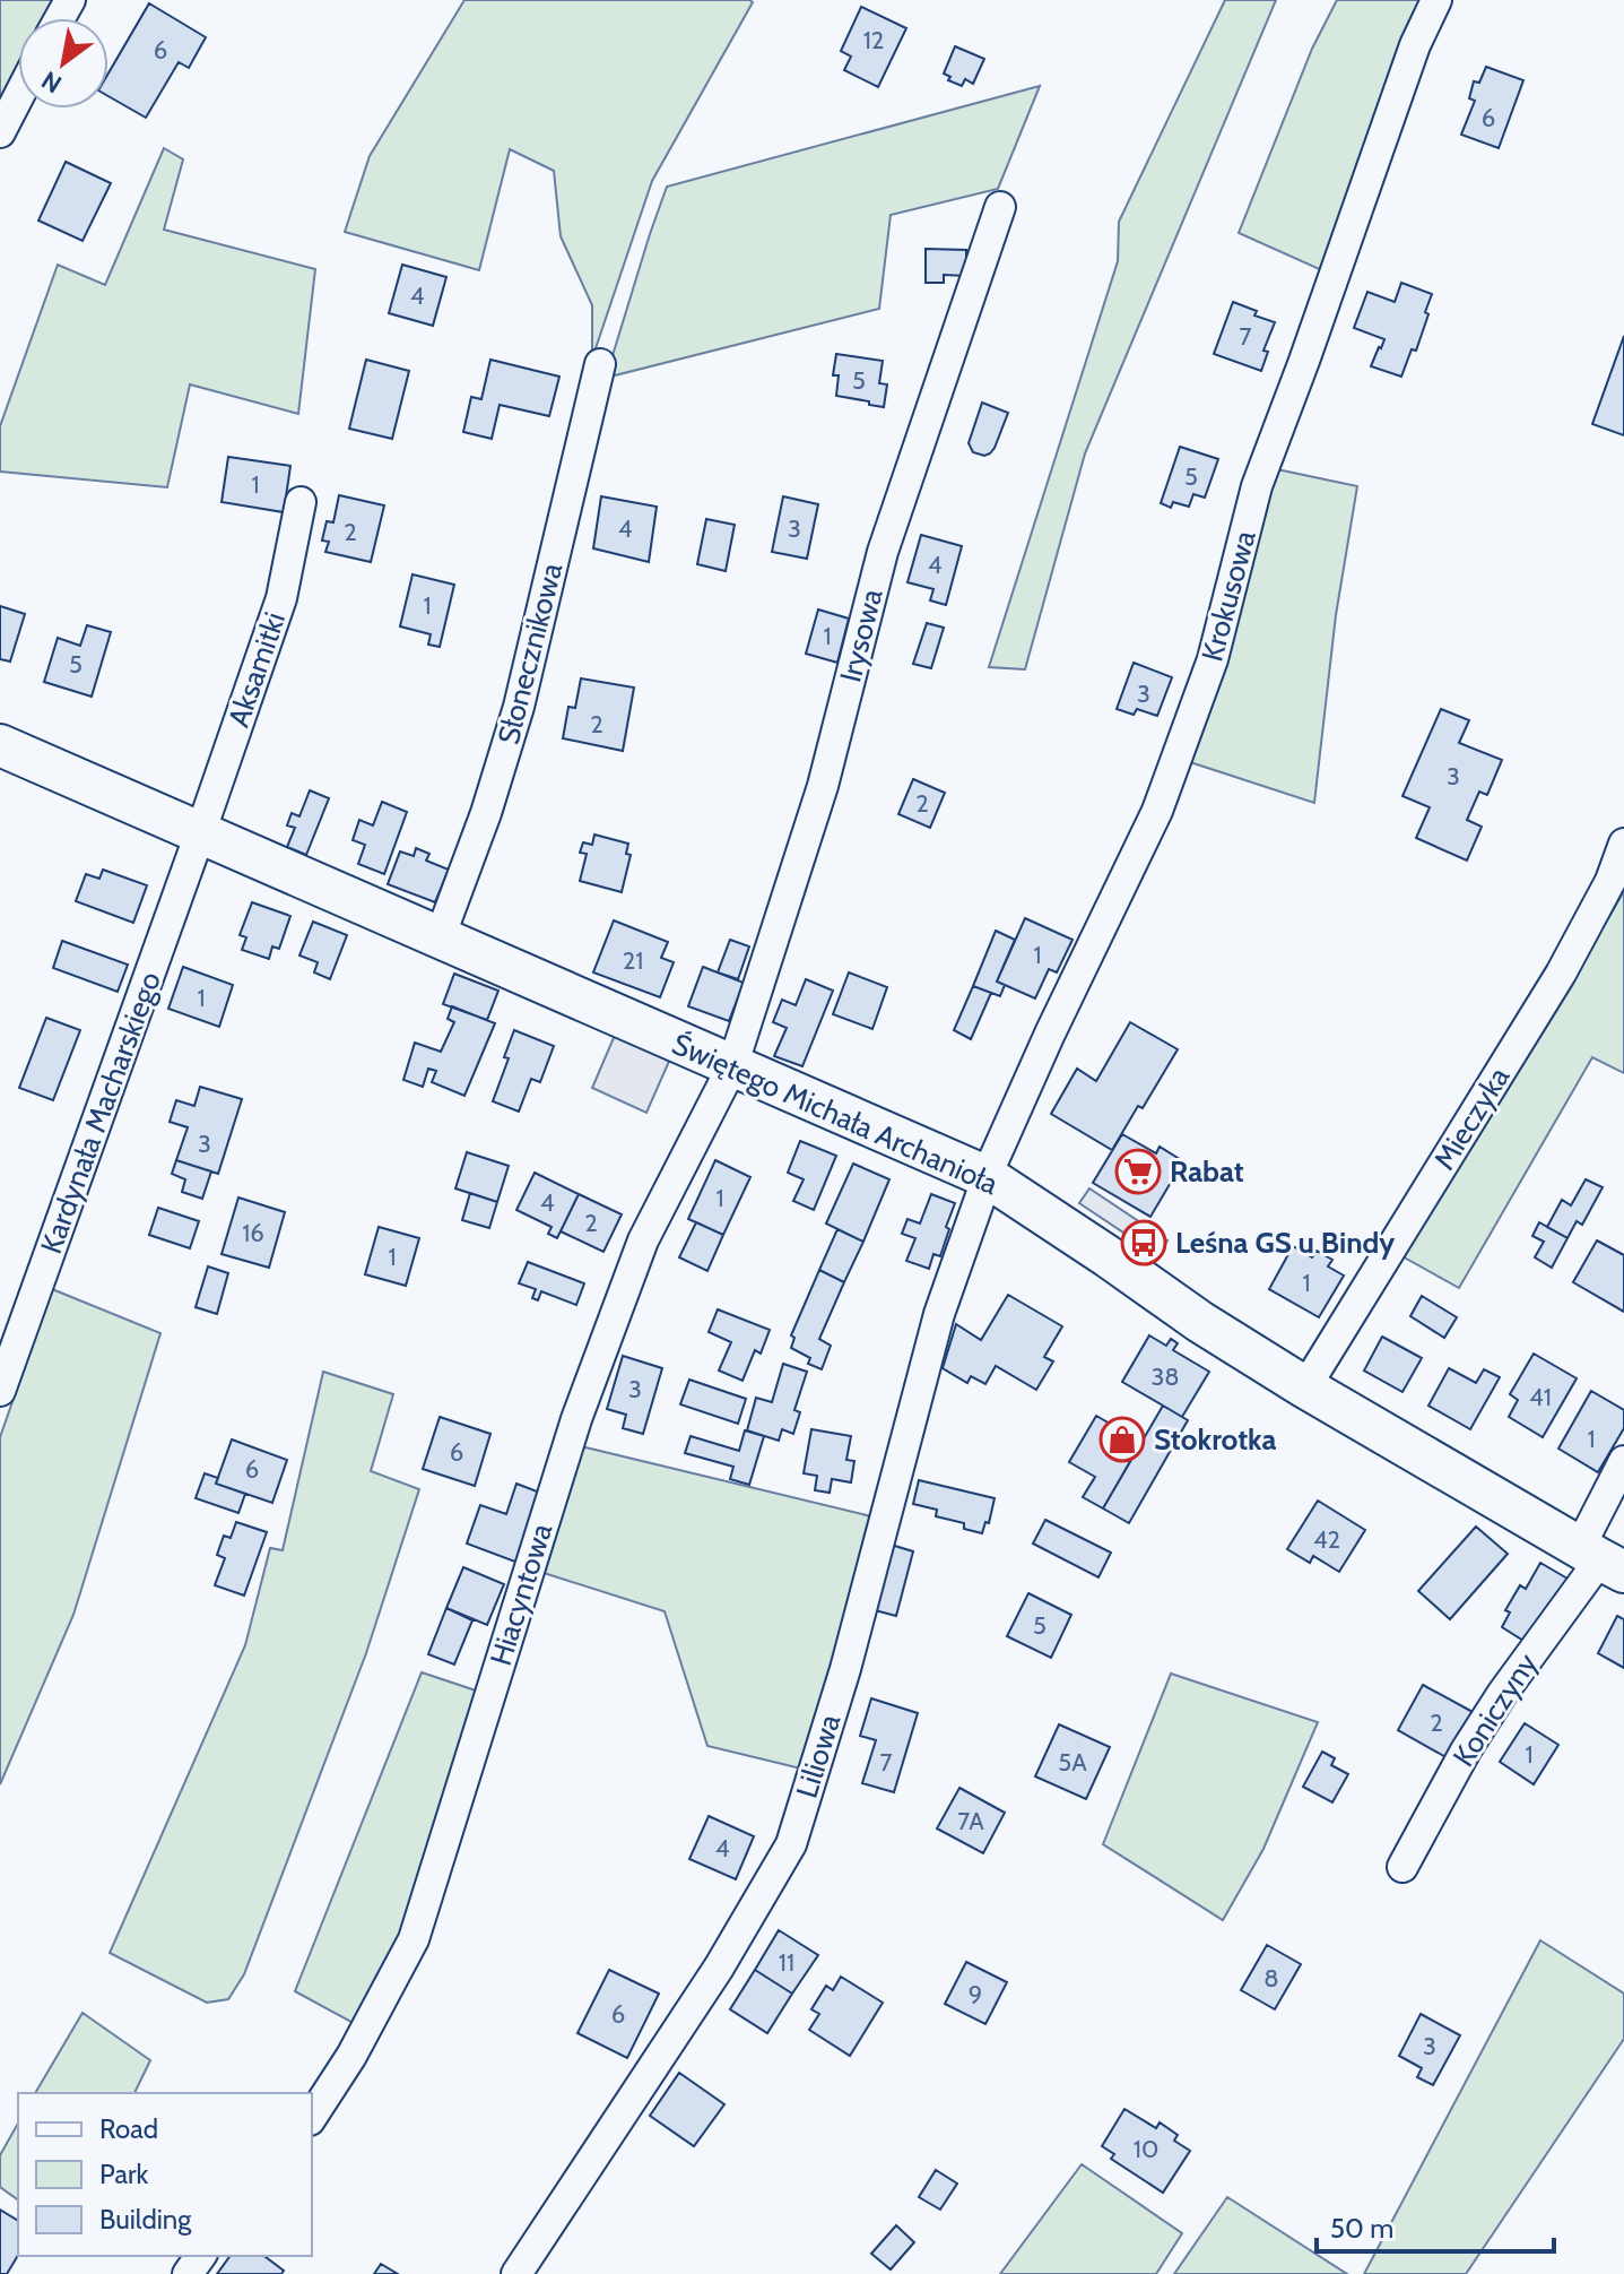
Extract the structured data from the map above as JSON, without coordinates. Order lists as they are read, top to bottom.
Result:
{
  "streets": {
    "street": [
      "Krokusowa",
      "Irysowa",
      "Słonecznikowa",
      "Aksamitki",
      "Kardynała Macharskiego",
      "Świętego Michała Archanioła",
      "Mieczyka",
      "Hiacyntowa",
      "Koniczyny",
      "Liliowa"
    ]
  },
  "crossings": [
    ["Krokusowa", "Świętego Michała Archanioła"],
    ["Krokusowa", "Liliowa"],
    ["Irysowa", "Świętego Michała Archanioła"],
    ["Irysowa", "Hiacyntowa"],
    ["Słonecznikowa", "Świętego Michała Archanioła"],
    ["Aksamitki", "Kardynała Macharskiego"],
    ["Aksamitki", "Świętego Michała Archanioła"],
    ["Kardynała Macharskiego", "Świętego Michała Archanioła"],
    ["Świętego Michała Archanioła", "Mieczyka"],
    ["Świętego Michała Archanioła", "Hiacyntowa"],
    ["Świętego Michała Archanioła", "Koniczyny"],
    ["Świętego Michała Archanioła", "Liliowa"]
  ],
  "places": {
    "supermarket": ["Rabat"],
    "bus stop": ["Leśna GS u Bindy"],
    "shop": ["Stokrotka"]
  },
  "house_numbers": [
    "12",
    "6",
    "6",
    "4",
    "7",
    "5",
    "5",
    "1",
    "4",
    "3",
    "2",
    "4",
    "1",
    "1",
    "5",
    "3",
    "2",
    "3",
    "2",
    "1",
    "21",
    "1",
    "3",
    "1",
    "4",
    "2",
    "16",
    "1",
    "1",
    "38",
    "3",
    "41",
    "1",
    "6",
    "6",
    "42",
    "5",
    "2",
    "1",
    "7",
    "5A",
    "7A",
    "4",
    "11",
    "8",
    "9",
    "6",
    "3",
    "10"
  ],
  "legend": ["Road", "Park", "Building"],
  "scale_bar": "50 m",
  "north": "bottom left"
}
